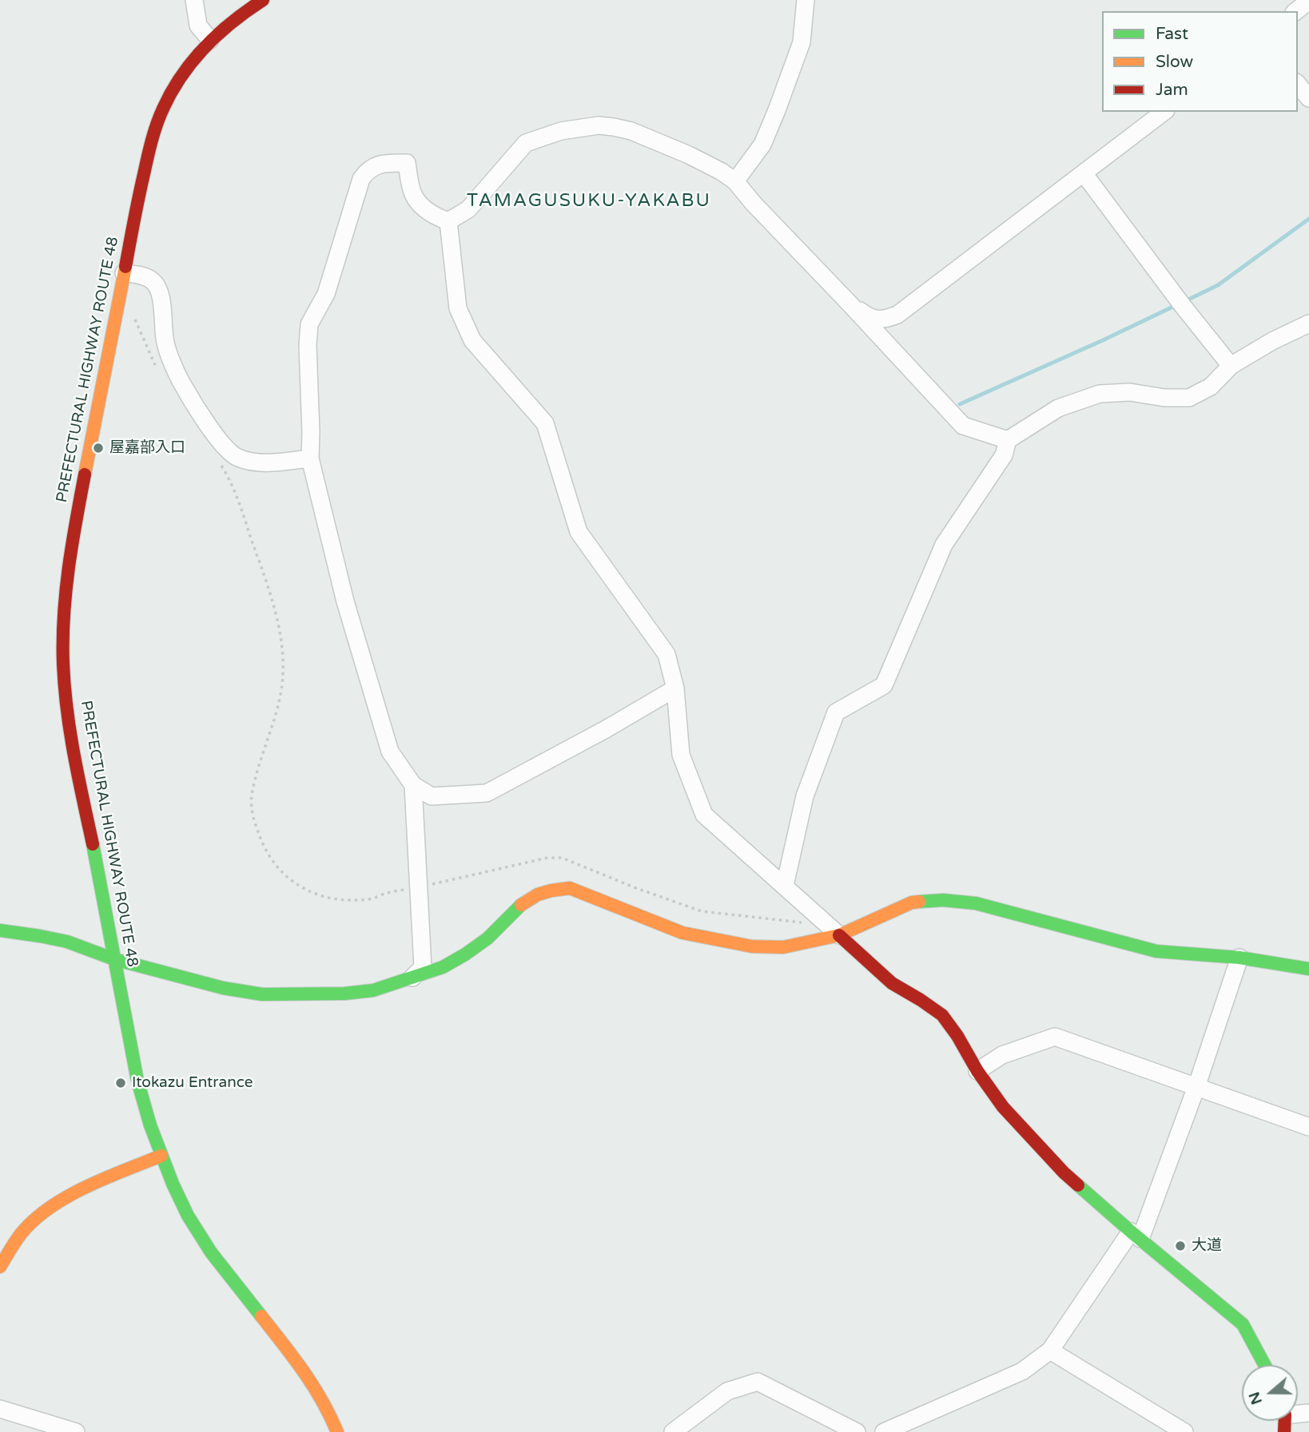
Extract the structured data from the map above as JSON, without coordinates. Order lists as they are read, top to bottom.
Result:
{
  "streets": {
    "street": ["PREFECTURAL HIGHWAY ROUTE 48"]
  },
  "districts": ["TAMAGUSUKU-YAKABU"],
  "places": ["屋嘉部入口", "Itokazu Entrance", "大道"],
  "legend": ["Fast", "Slow", "Jam"],
  "north": "left"
}
